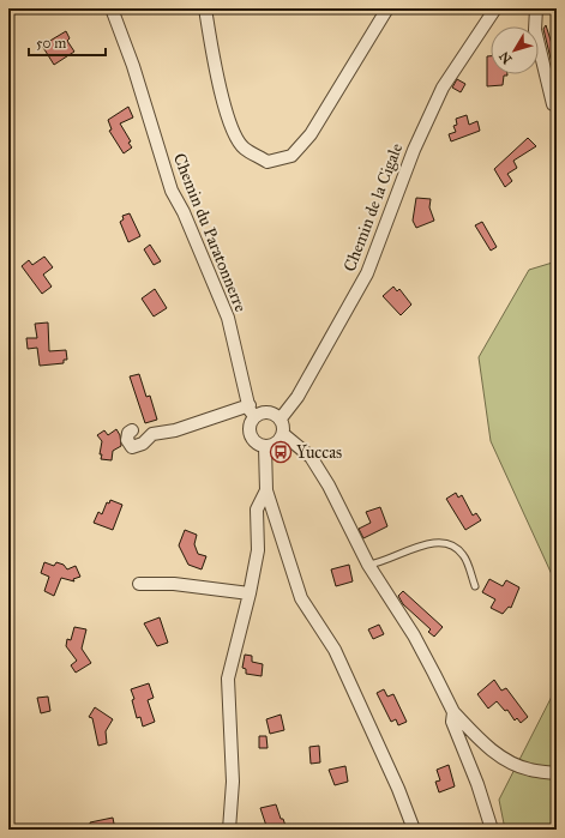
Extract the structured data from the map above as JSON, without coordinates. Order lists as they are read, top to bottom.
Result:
{
  "streets": {
    "street": ["Chemin de la Cigale", "Chemin du Paratonnerre"]
  },
  "crossings": [
    ["Chemin de la Cigale", "Chemin du Paratonnerre"]
  ],
  "places": {
    "bus stop": ["Yuccas"]
  },
  "scale_bar": "50 m",
  "north": "bottom left"
}
